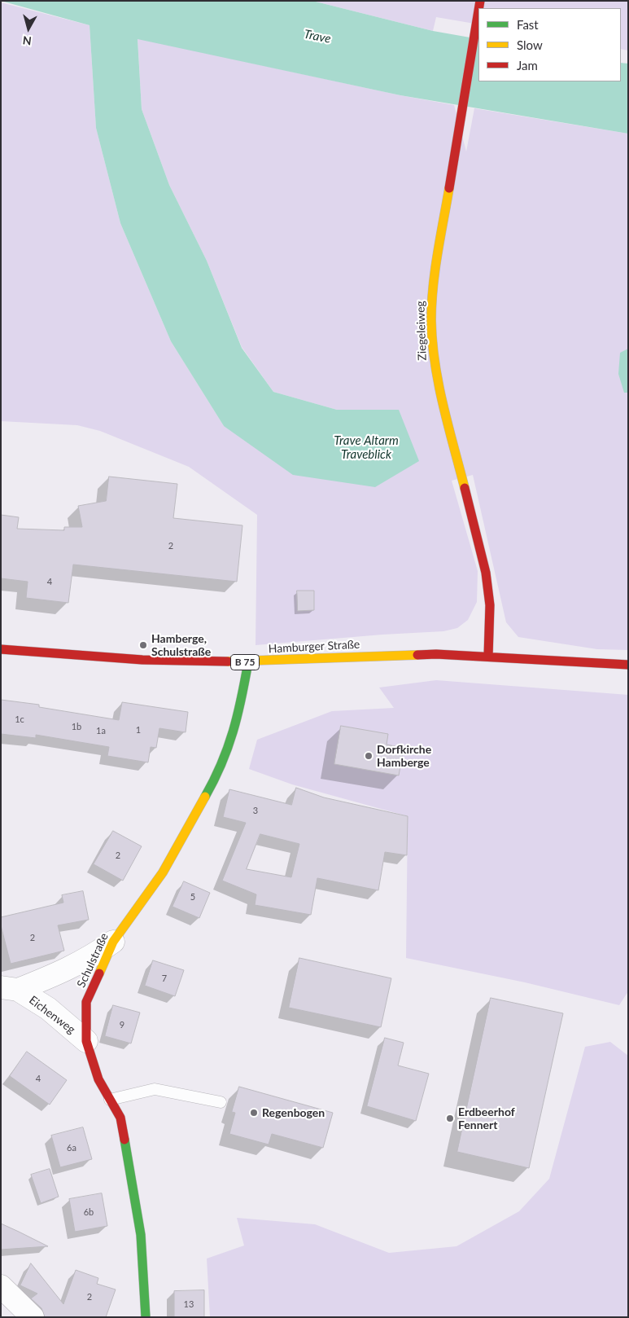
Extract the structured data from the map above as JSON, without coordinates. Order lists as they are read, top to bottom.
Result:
{
  "streets": {
    "street": [
      "Ziegeleiweg",
      "Hamburger Straße",
      "B 75",
      "Schulstraße",
      "Eichenweg"
    ]
  },
  "crossings": [
    ["Ziegeleiweg", "Hamburger Straße"],
    ["Hamburger Straße", "Schulstraße"],
    ["Schulstraße", "Eichenweg"]
  ],
  "water": ["Trave", "Trave Altarm Traveblick"],
  "places": [
    "Hamberge, Schulstraße",
    "Dorfkirche Hamberge",
    "Regenbogen",
    "Erdbeerhof Fennert"
  ],
  "house_numbers": [
    "2",
    "4",
    "1c",
    "1b",
    "1",
    "1a",
    "3",
    "2",
    "5",
    "2",
    "7",
    "9",
    "4",
    "6a",
    "6b",
    "2",
    "13"
  ],
  "legend": ["Fast", "Slow", "Jam"],
  "north": "bottom"
}
